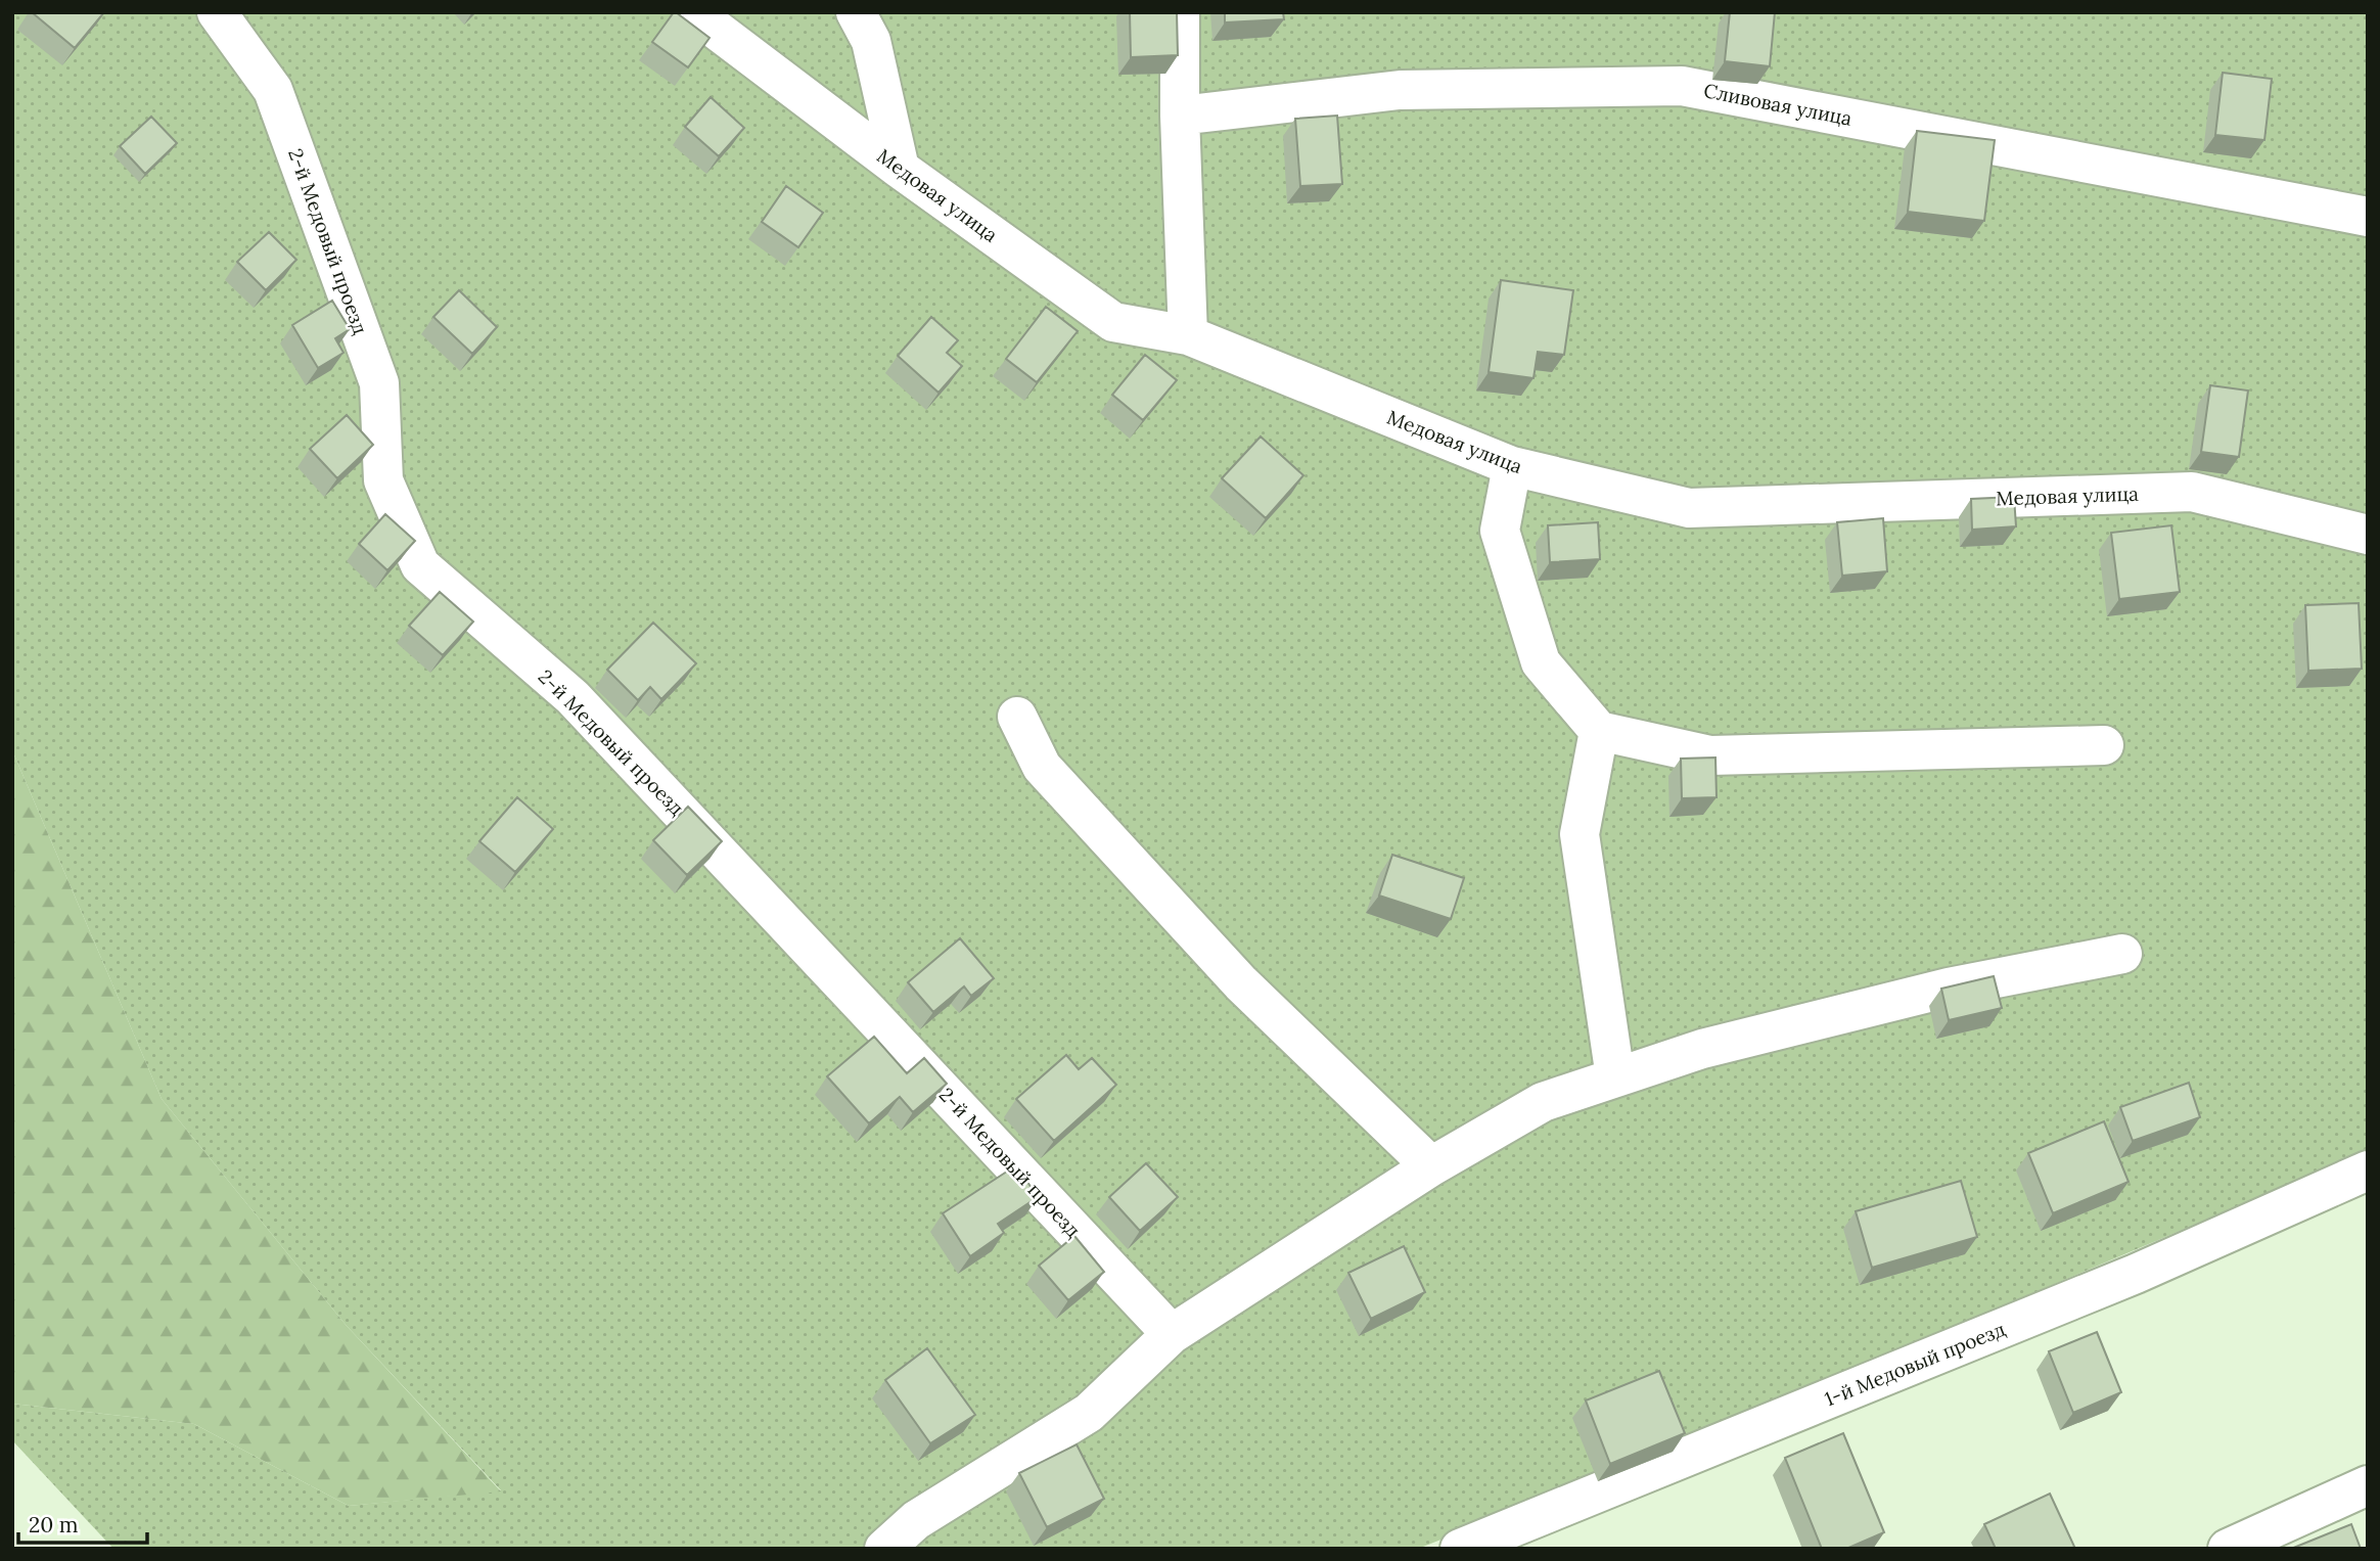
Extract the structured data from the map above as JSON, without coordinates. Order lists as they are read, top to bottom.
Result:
{
  "streets": {
    "lane": [
      "Сливовая улица",
      "Медовая улица",
      "2-й Медовый проезд",
      "1-й Медовый проезд"
    ]
  },
  "scale_bar": "20 m"
}
